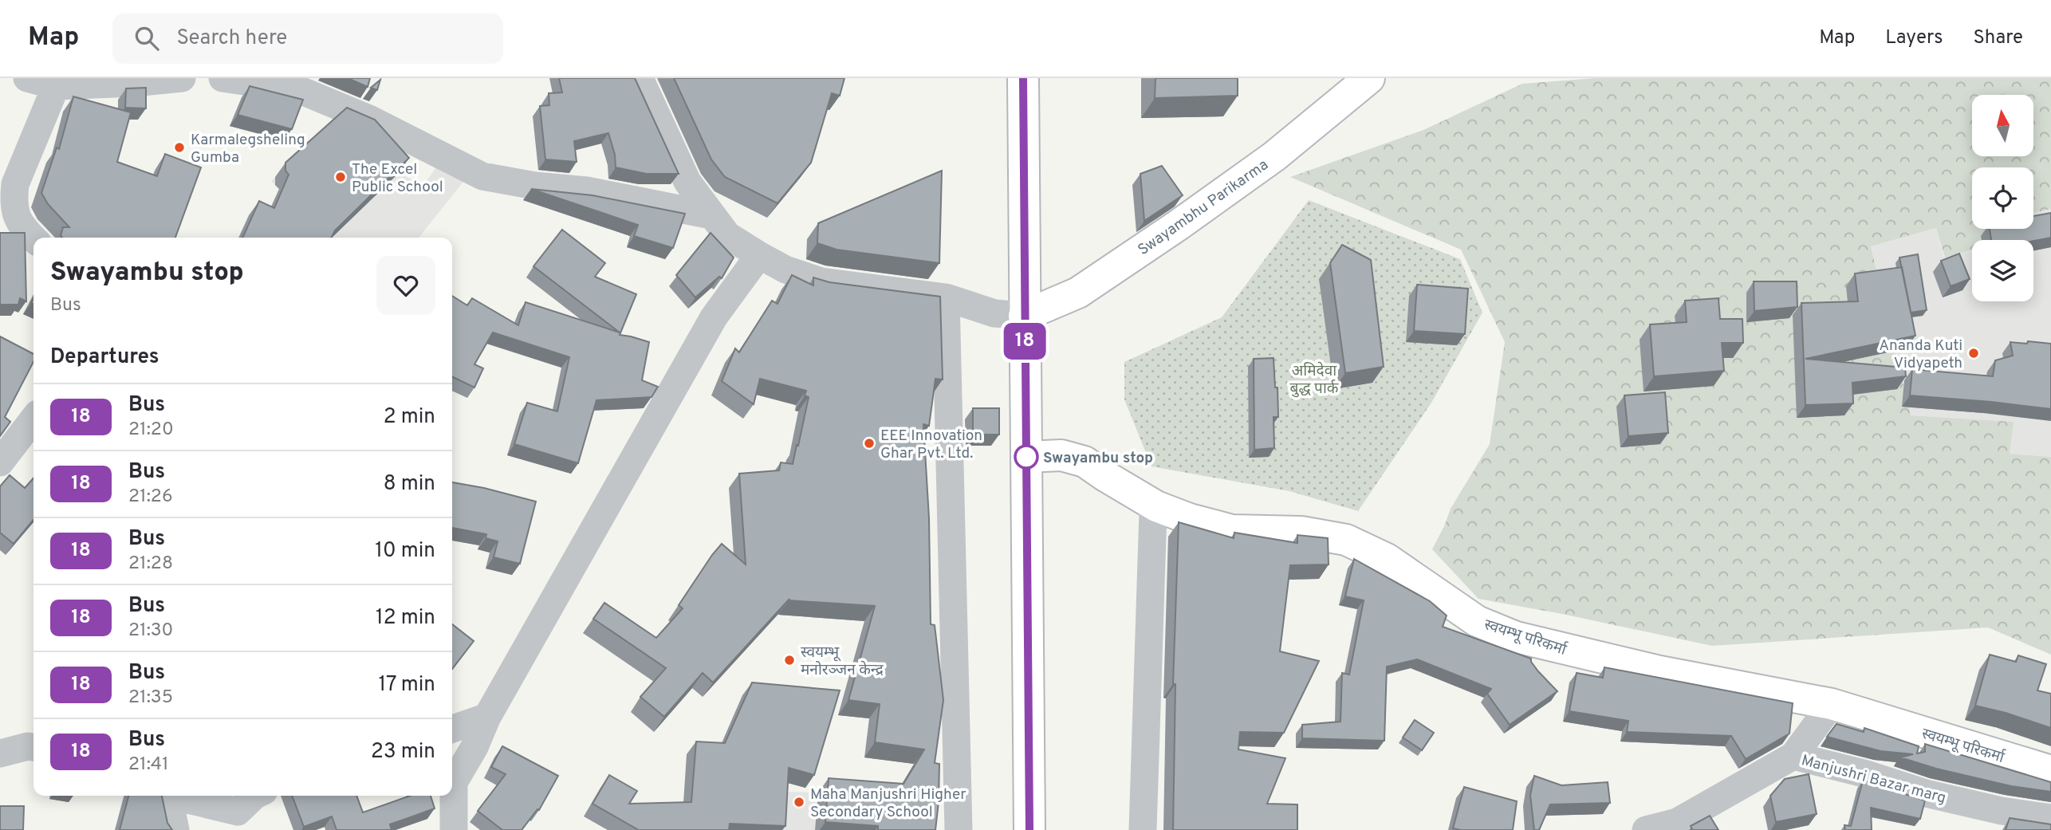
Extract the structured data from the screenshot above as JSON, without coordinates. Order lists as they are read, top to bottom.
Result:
{
  "streets": {
    "main road": ["Swayambhu Parikarma", "स्वयम्भू परिकर्मा"],
    "street": ["Manjushri Bazar marg"]
  },
  "parks": ["अमिदेवा बुद्ध पार्क"],
  "places": [
    "Karmalegsheling Gumba",
    "The Excel Public School",
    "Ananda Kuti Vidyapeth",
    "EEE Innovation Ghar Pvt. Ltd.",
    "Swayambu stop",
    "स्वयम्भू मनोरञ्जन केन्द्र",
    "Maha Manjushri Higher Secondary School"
  ],
  "lines": ["bus line 18"],
  "north": "top",
  "page": {
    "header": "Map",
    "search": "Search here",
    "nav": ["Map", "Layers", "Share"],
    "on_map": "18",
    "heading": [
      ["Swayambu stop", "Bus"],
      "Departures"
    ],
    "list": [
      {
        "mark": "18",
        "name": "Bus",
        "note": "21:20",
        "value": "2 min"
      },
      {
        "mark": "18",
        "name": "Bus",
        "note": "21:26",
        "value": "8 min"
      },
      {
        "mark": "18",
        "name": "Bus",
        "note": "21:28",
        "value": "10 min"
      },
      {
        "mark": "18",
        "name": "Bus",
        "note": "21:30",
        "value": "12 min"
      },
      {
        "mark": "18",
        "name": "Bus",
        "note": "21:35",
        "value": "17 min"
      },
      {
        "mark": "18",
        "name": "Bus",
        "note": "21:41",
        "value": "23 min"
      }
    ]
  }
}
